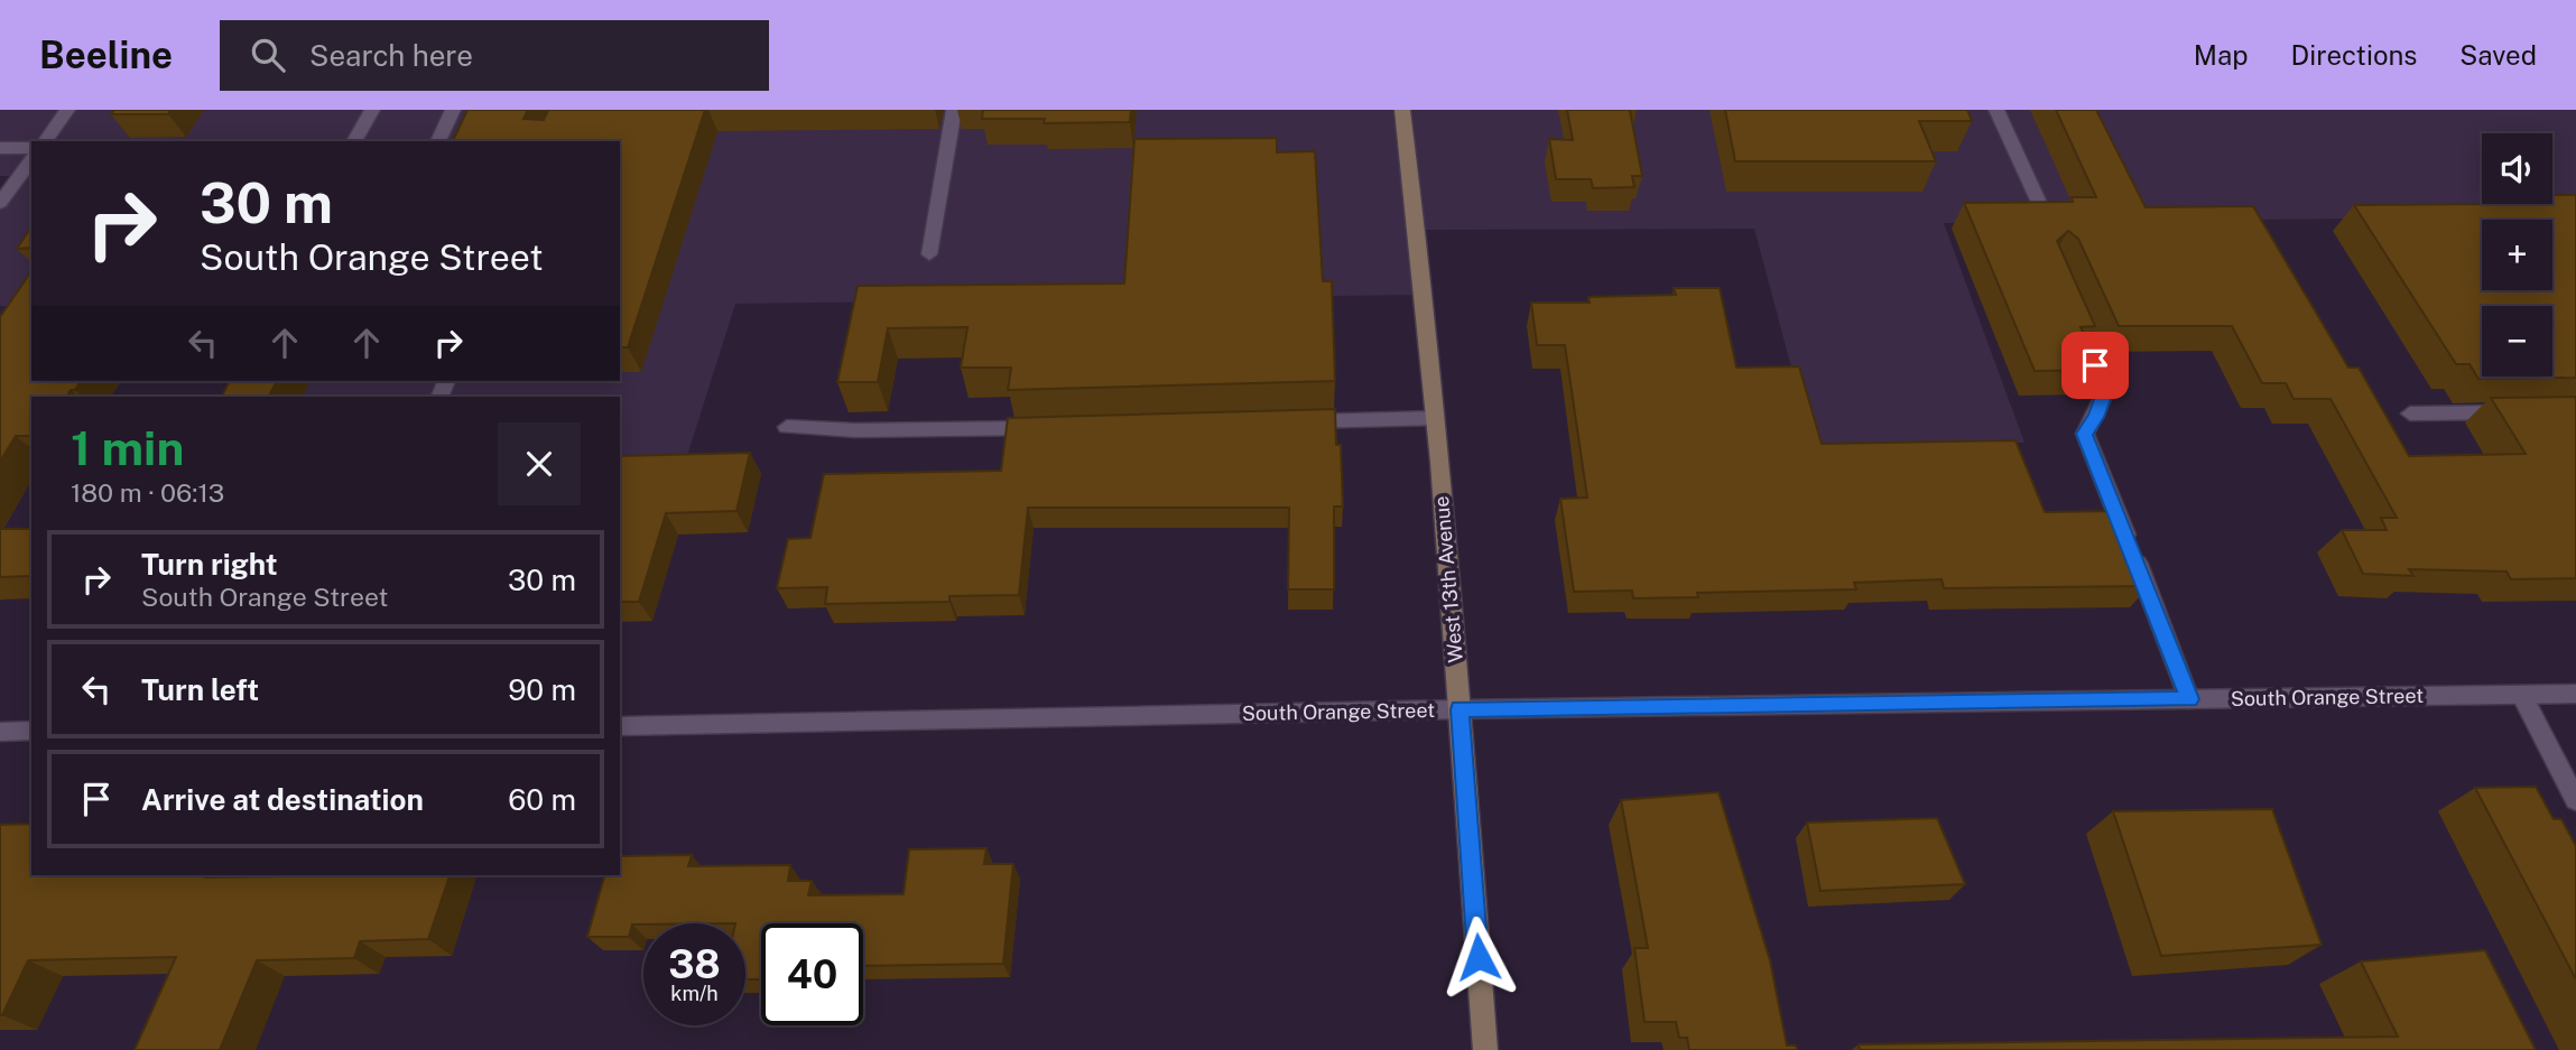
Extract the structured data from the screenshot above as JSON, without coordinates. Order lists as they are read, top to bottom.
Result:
{
  "streets": {
    "street": ["West 13th Avenue", "South Orange Street"]
  },
  "crossings": [
    ["West 13th Avenue", "South Orange Street"]
  ],
  "page": {
    "header": "Beeline",
    "search": "Search here",
    "nav": ["Map", "Directions", "Saved"],
    "map_buttons": ["+", "−"],
    "turn": ["30 m", "South Orange Street"],
    "heading": ["1 min", "180 m · 06:13"],
    "list": [
      {
        "name": "Turn right",
        "note": "South Orange Street",
        "value": "30 m"
      },
      {
        "name": "Turn left",
        "value": "90 m"
      },
      {
        "name": "Arrive at destination",
        "value": "60 m"
      }
    ],
    "speed": "38 km/h",
    "limit": "40"
  }
}
